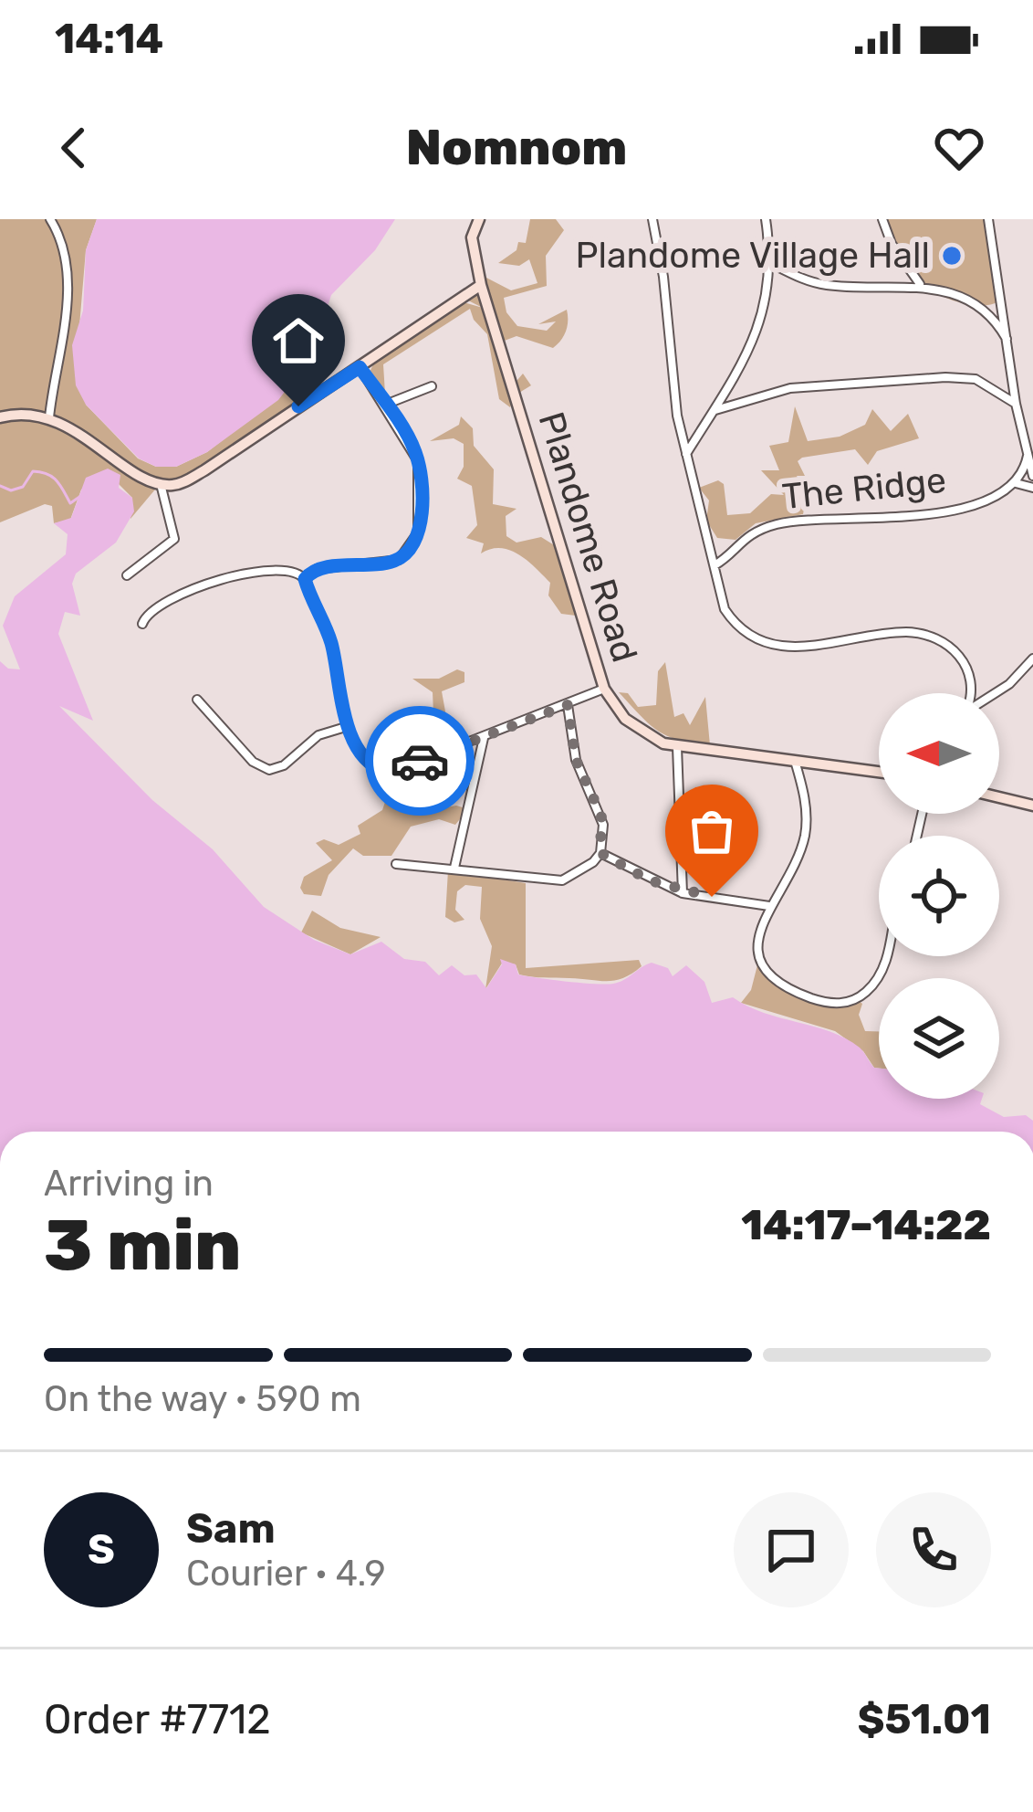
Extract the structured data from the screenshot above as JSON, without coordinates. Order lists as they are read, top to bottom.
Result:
{
  "streets": {
    "main road": ["Plandome Road"],
    "street": ["The Ridge"]
  },
  "places": ["Plandome Village Hall"],
  "north": "left",
  "page": {
    "status": "14:14",
    "header": "Nomnom",
    "heading": ["3 min", "Arriving in", "14:17–14:22"],
    "panel": [
      "Sam",
      "Courier · 4.9",
      "Order #7712",
      "$51.01"
    ],
    "bar": "On the way · 590 m",
    "round": "S"
  }
}
